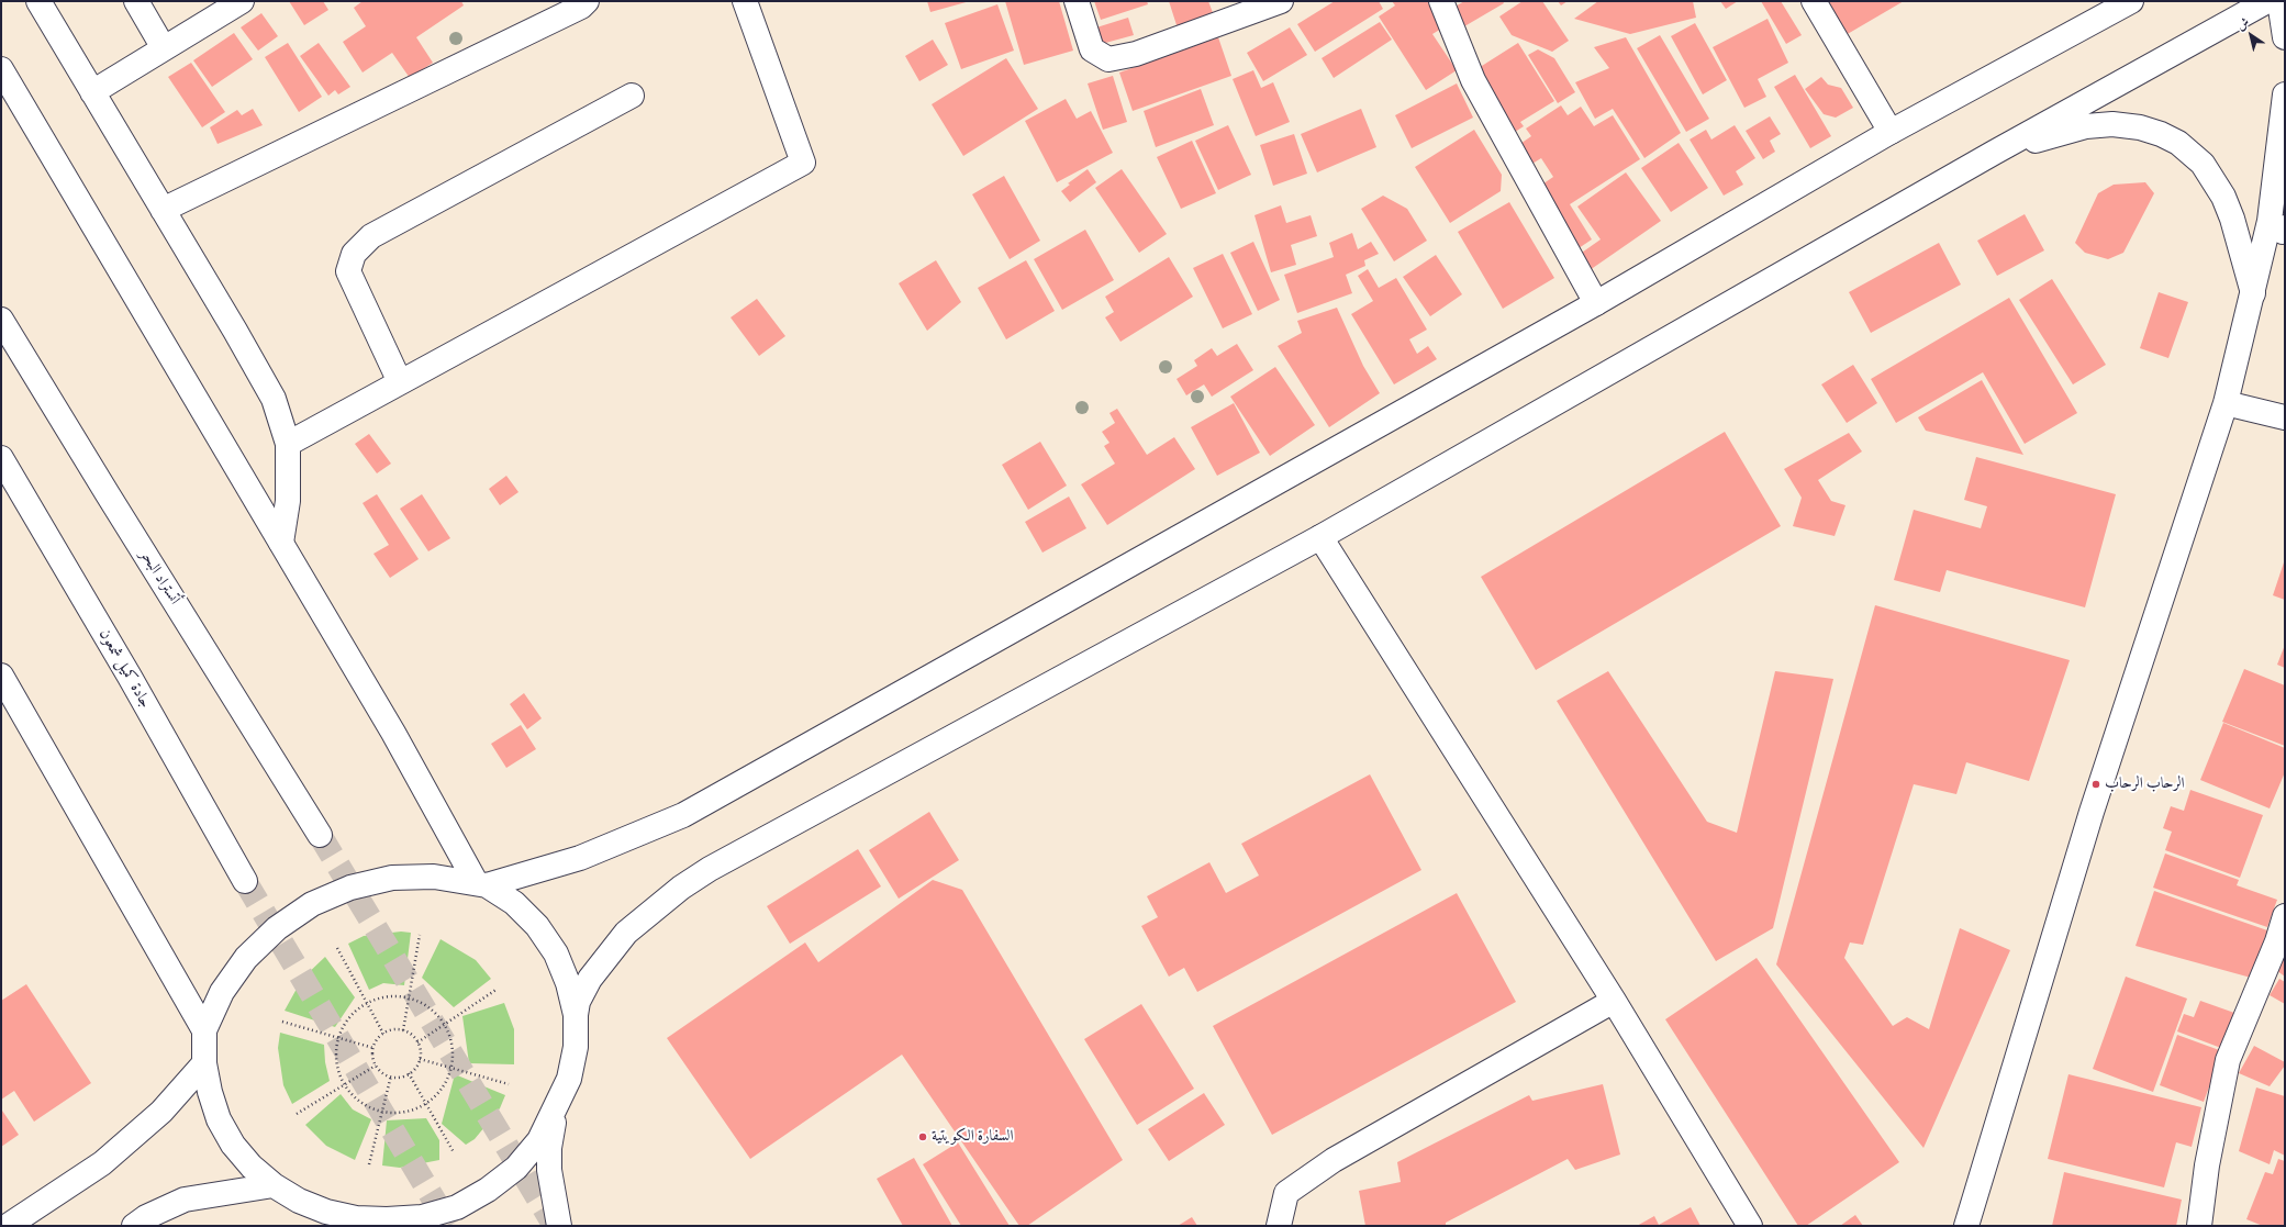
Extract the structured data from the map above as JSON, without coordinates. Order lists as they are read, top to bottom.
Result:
{
  "streets": {
    "main road": ["أتستراد البحر", "جادة كميل شمعون"]
  },
  "places": ["الرحاب الرحاب", "السفارة الكويتية"],
  "north": "top left"
}
